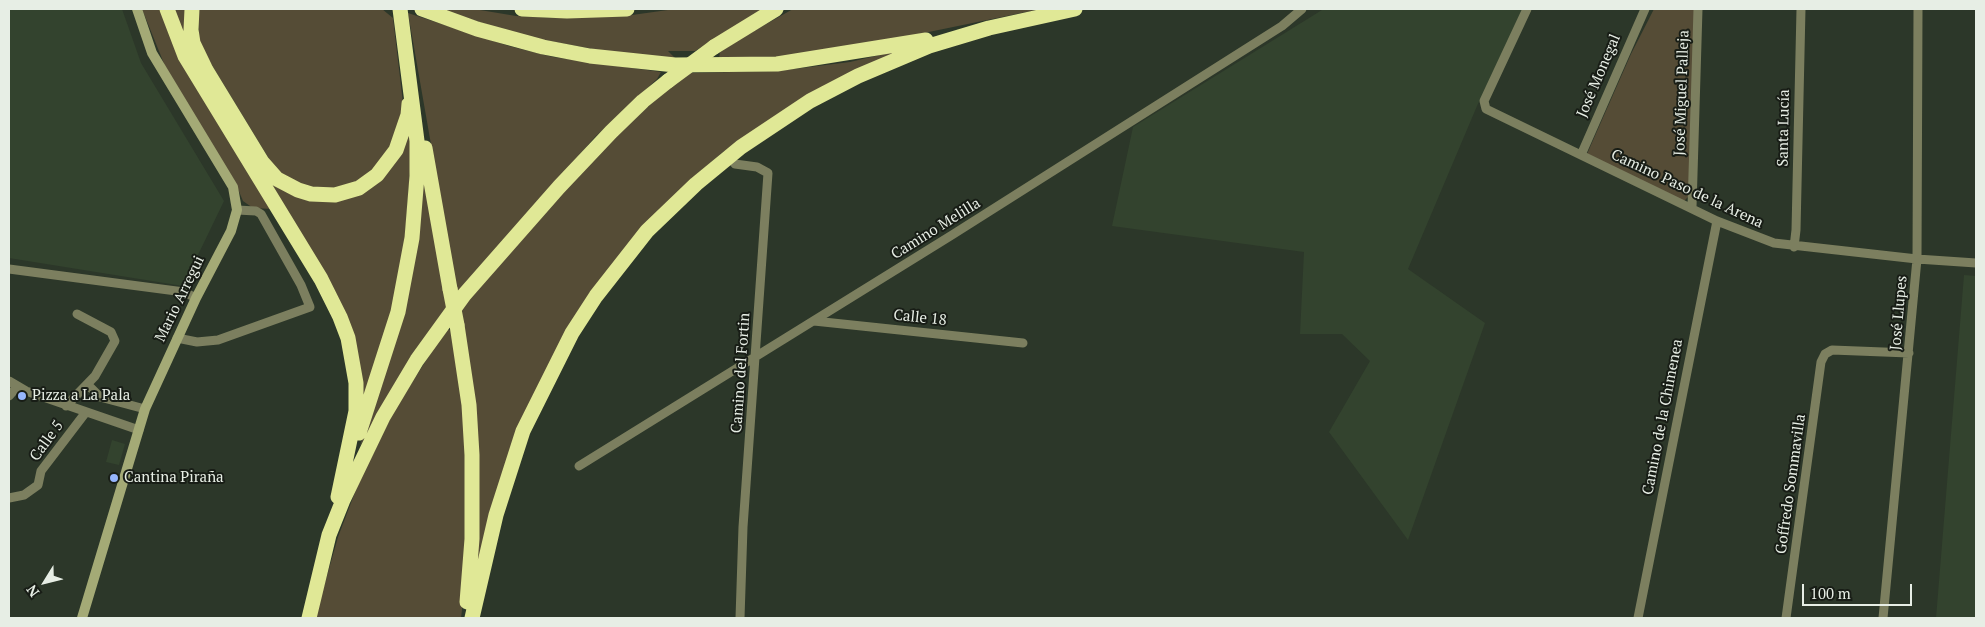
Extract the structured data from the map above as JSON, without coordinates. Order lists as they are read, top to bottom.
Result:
{
  "streets": {
    "street": [
      "José Monegal",
      "José Miguel Palleja",
      "Santa Lucía",
      "Camino Paso de la Arena",
      "Camino Melilla",
      "Mario Arregui",
      "José Llupes",
      "Calle 18",
      "Camino del Fortin",
      "Camino de la Chimenea",
      "Calle 5",
      "Goffredo Sommavilla"
    ]
  },
  "crossings": [
    ["José Monegal", "Camino Paso de la Arena"],
    ["José Miguel Palleja", "Camino Paso de la Arena"],
    ["Santa Lucía", "Camino Paso de la Arena"],
    ["Camino Paso de la Arena", "José Llupes"],
    ["Camino Paso de la Arena", "Camino de la Chimenea"],
    ["Camino Melilla", "Calle 18"],
    ["Camino Melilla", "Camino del Fortin"],
    ["José Llupes", "Goffredo Sommavilla"]
  ],
  "places": ["Pizza a La Pala", "Cantina Piraña"],
  "scale_bar": "100 m",
  "north": "bottom left"
}
